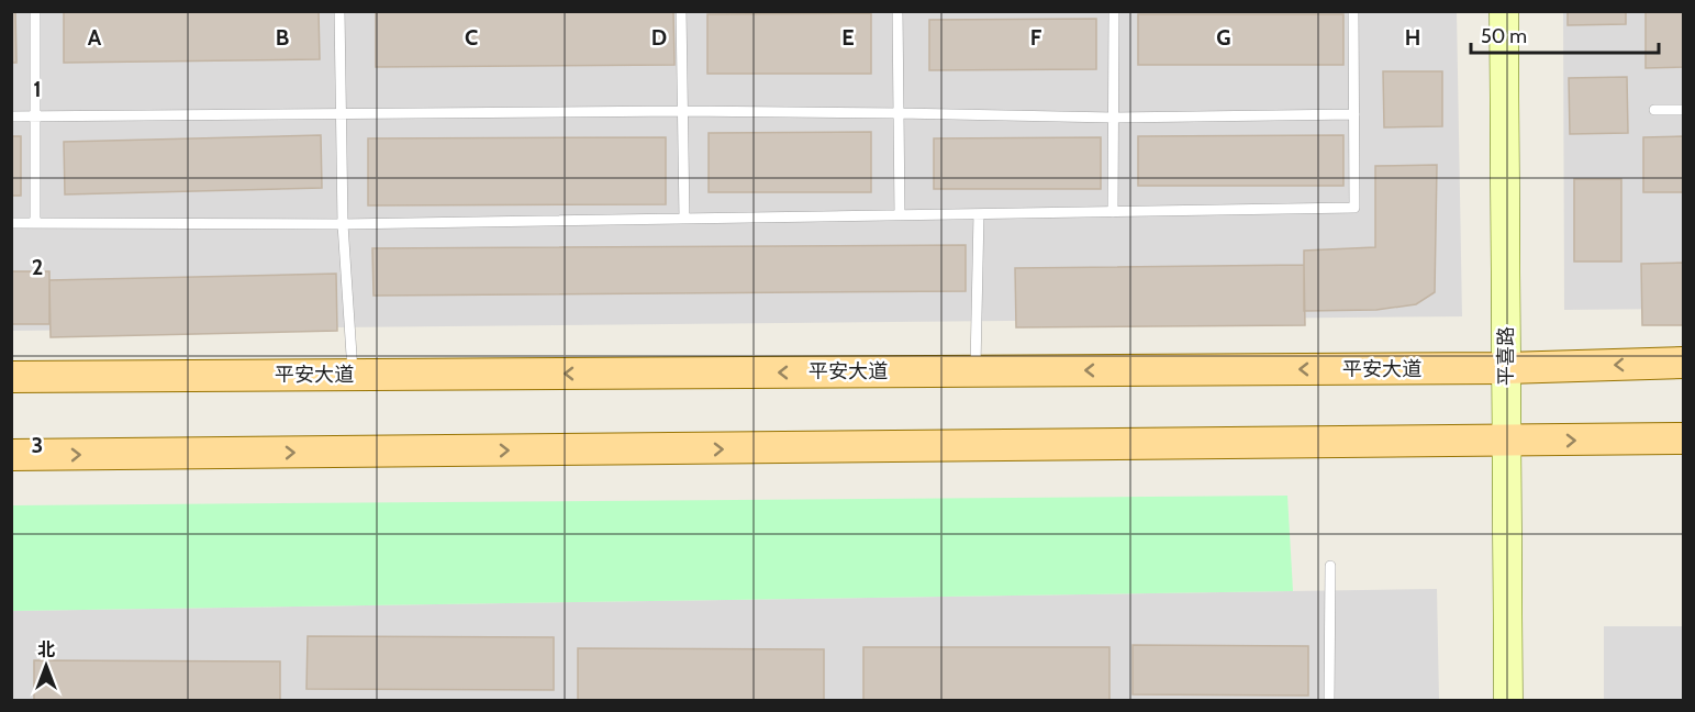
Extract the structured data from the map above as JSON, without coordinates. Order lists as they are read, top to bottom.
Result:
{
  "streets": {
    "main road": ["平安大道"],
    "street": ["平喜路"]
  },
  "crossings": [
    ["平喜路", "平安大道"]
  ],
  "scale_bar": "50 m",
  "north": "top",
  "grid": {
    "columns": [
      "A",
      "B",
      "C",
      "D",
      "E",
      "F",
      "G",
      "H"
    ],
    "rows": ["1", "2", "3"]
  }
}
